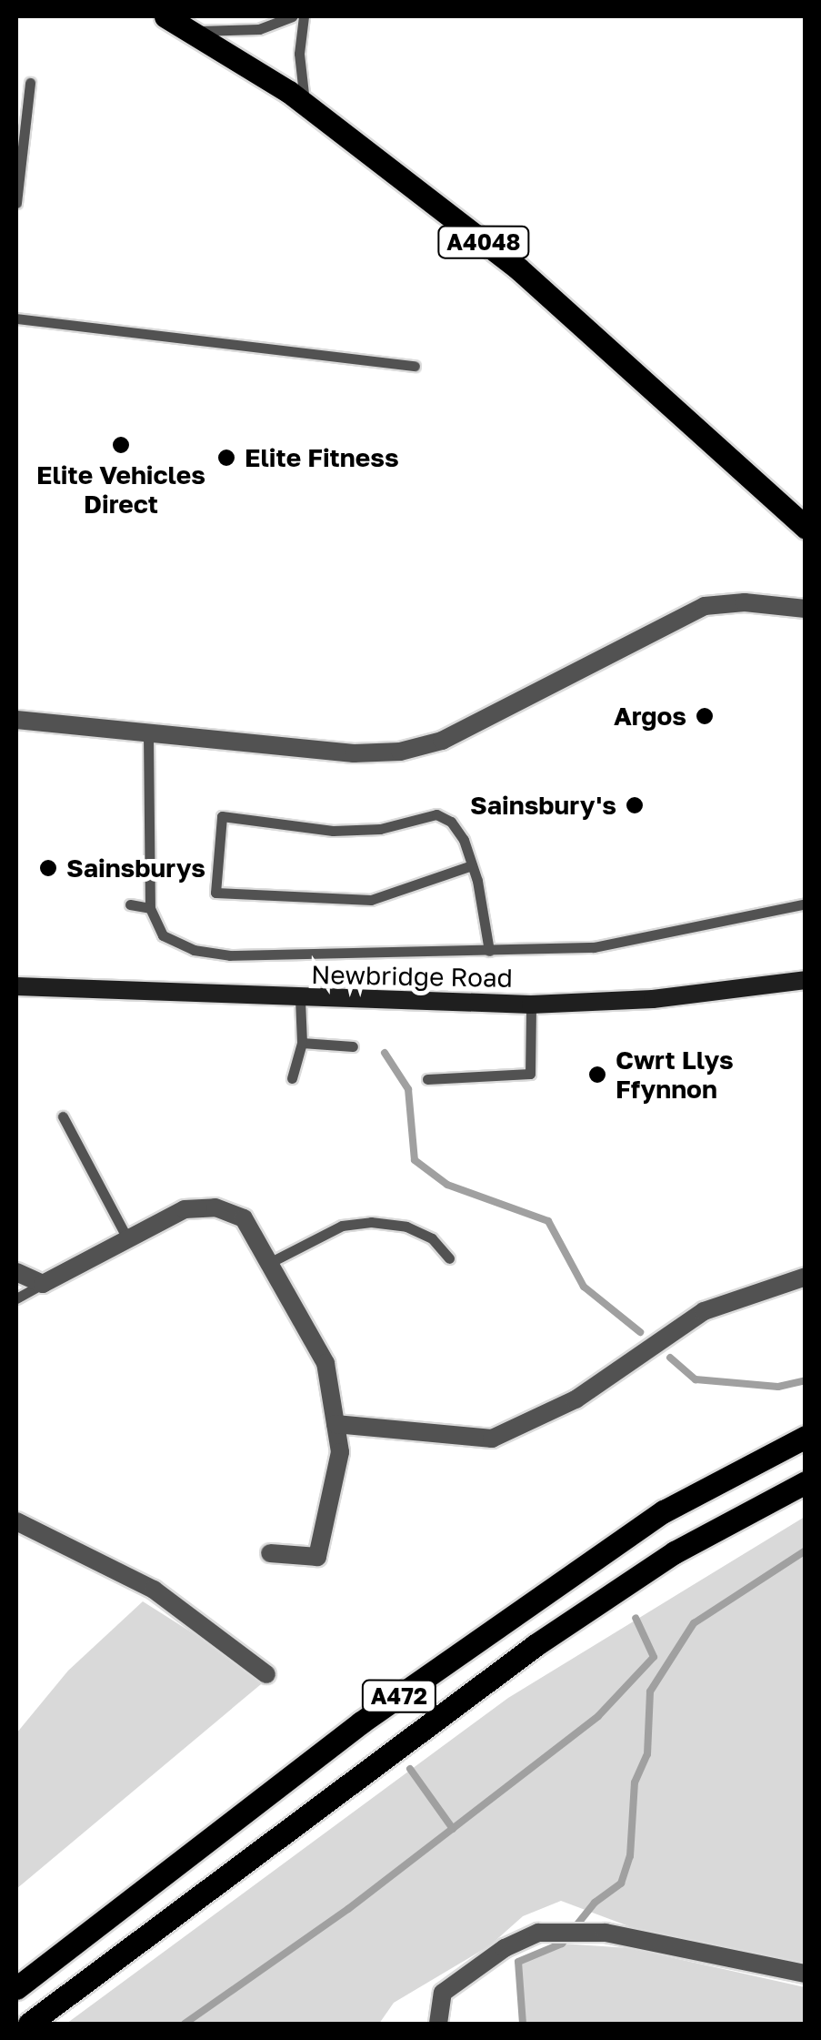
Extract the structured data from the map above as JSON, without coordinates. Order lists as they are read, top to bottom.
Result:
{
  "streets": {
    "main road": ["A4048", "Newbridge Road", "A472"]
  },
  "places": [
    "Elite Vehicles Direct",
    "Elite Fitness",
    "Argos",
    "Sainsbury's",
    "Sainsburys",
    "Cwrt Llys Ffynnon"
  ]
}
